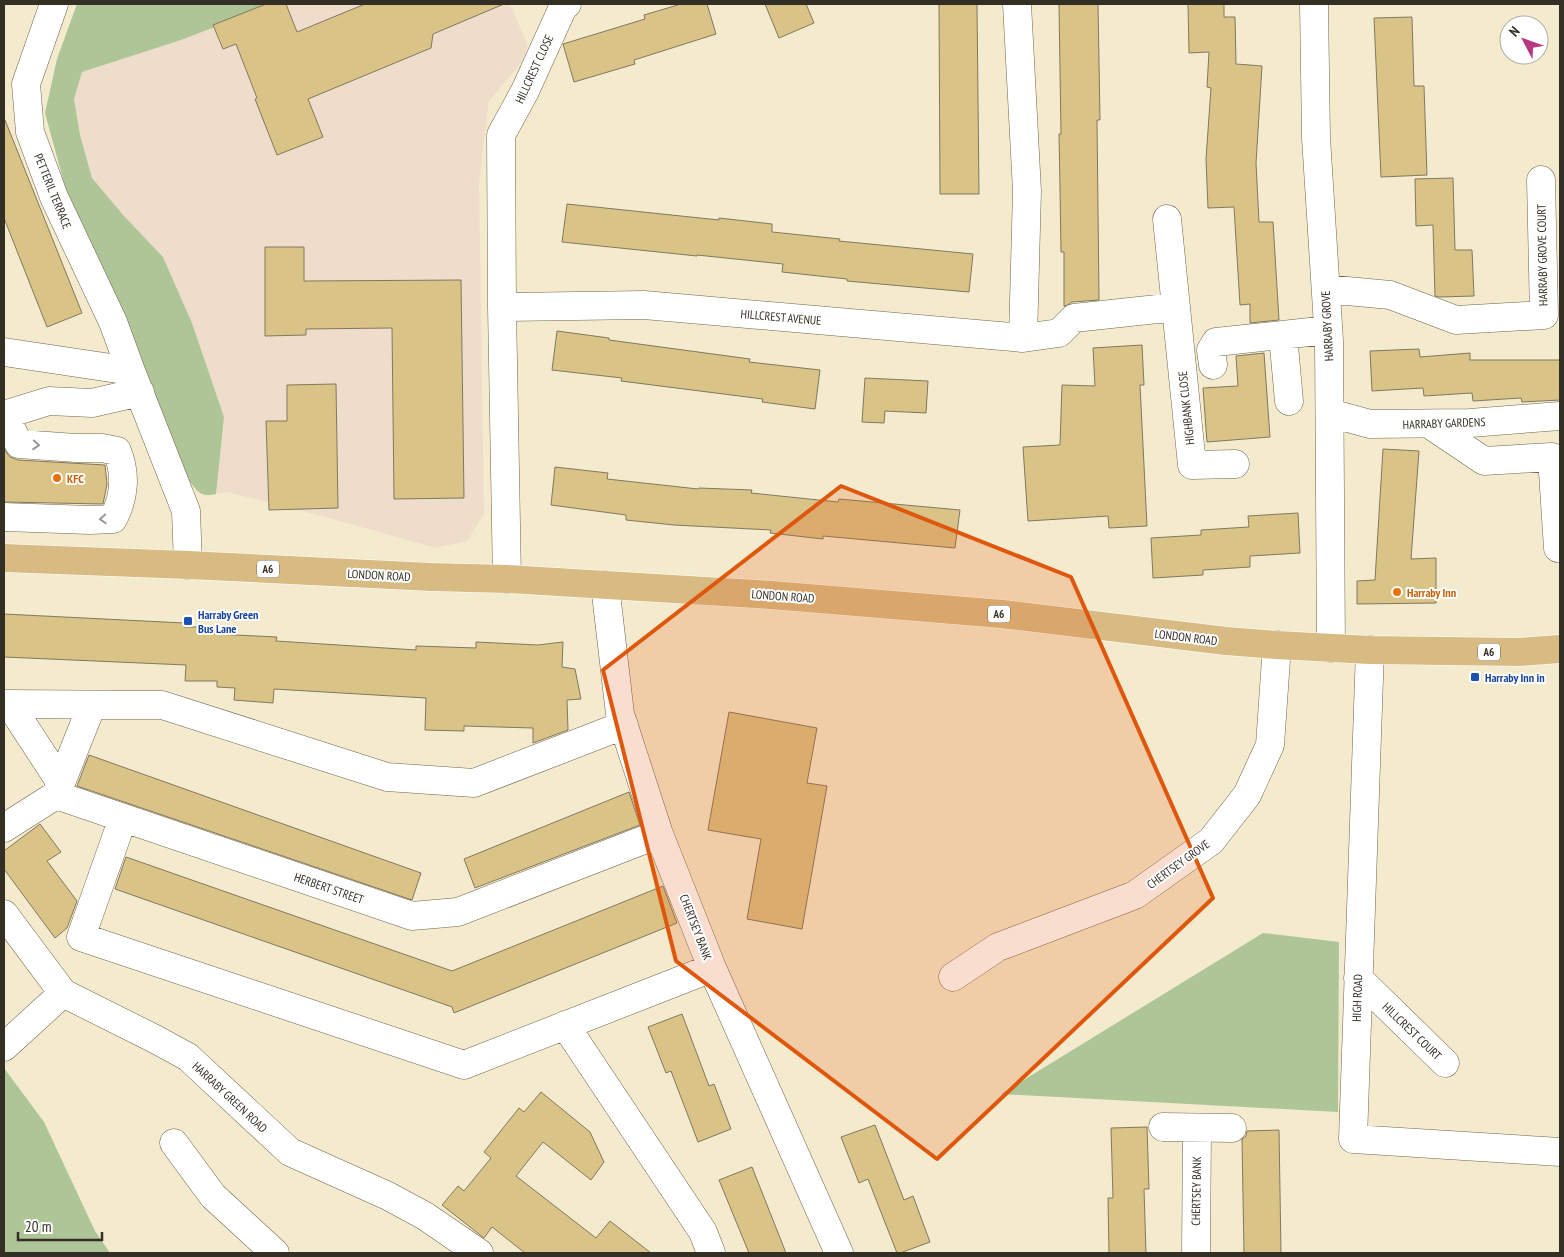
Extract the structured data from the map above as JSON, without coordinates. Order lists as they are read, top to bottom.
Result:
{
  "streets": {
    "main road": ["A6", "LONDON ROAD"],
    "street": [
      "HILLCREST CLOSE",
      "PETTERIL TERRACE",
      "HARRABY GROVE COURT",
      "HILLCREST AVENUE",
      "HARRABY GROVE",
      "HIGHBANK CLOSE",
      "HARRABY GARDENS",
      "CHERTSEY GROVE",
      "HERBERT STREET",
      "CHERTSEY BANK",
      "HIGH ROAD",
      "HILLCREST COURT",
      "HARRABY GREEN ROAD"
    ]
  },
  "crossings": [
    ["HILLCREST CLOSE", "HILLCREST AVENUE"],
    ["PETTERIL TERRACE", "LONDON ROAD"],
    ["HARRABY GROVE COURT", "HARRABY GROVE"],
    ["HILLCREST AVENUE", "HIGHBANK CLOSE"],
    ["HARRABY GROVE", "HARRABY GARDENS"],
    ["HARRABY GROVE", "LONDON ROAD"],
    ["LONDON ROAD", "CHERTSEY GROVE"],
    ["LONDON ROAD", "CHERTSEY BANK"],
    ["LONDON ROAD", "HIGH ROAD"],
    ["HERBERT STREET", "CHERTSEY BANK"],
    ["HIGH ROAD", "HILLCREST COURT"]
  ],
  "places": {
    "other": ["KFC", "Harraby Inn"],
    "transit": ["Harraby Green Bus Lane", "Harraby Inn in"]
  },
  "scale_bar": "20 m",
  "north": "top left"
}
